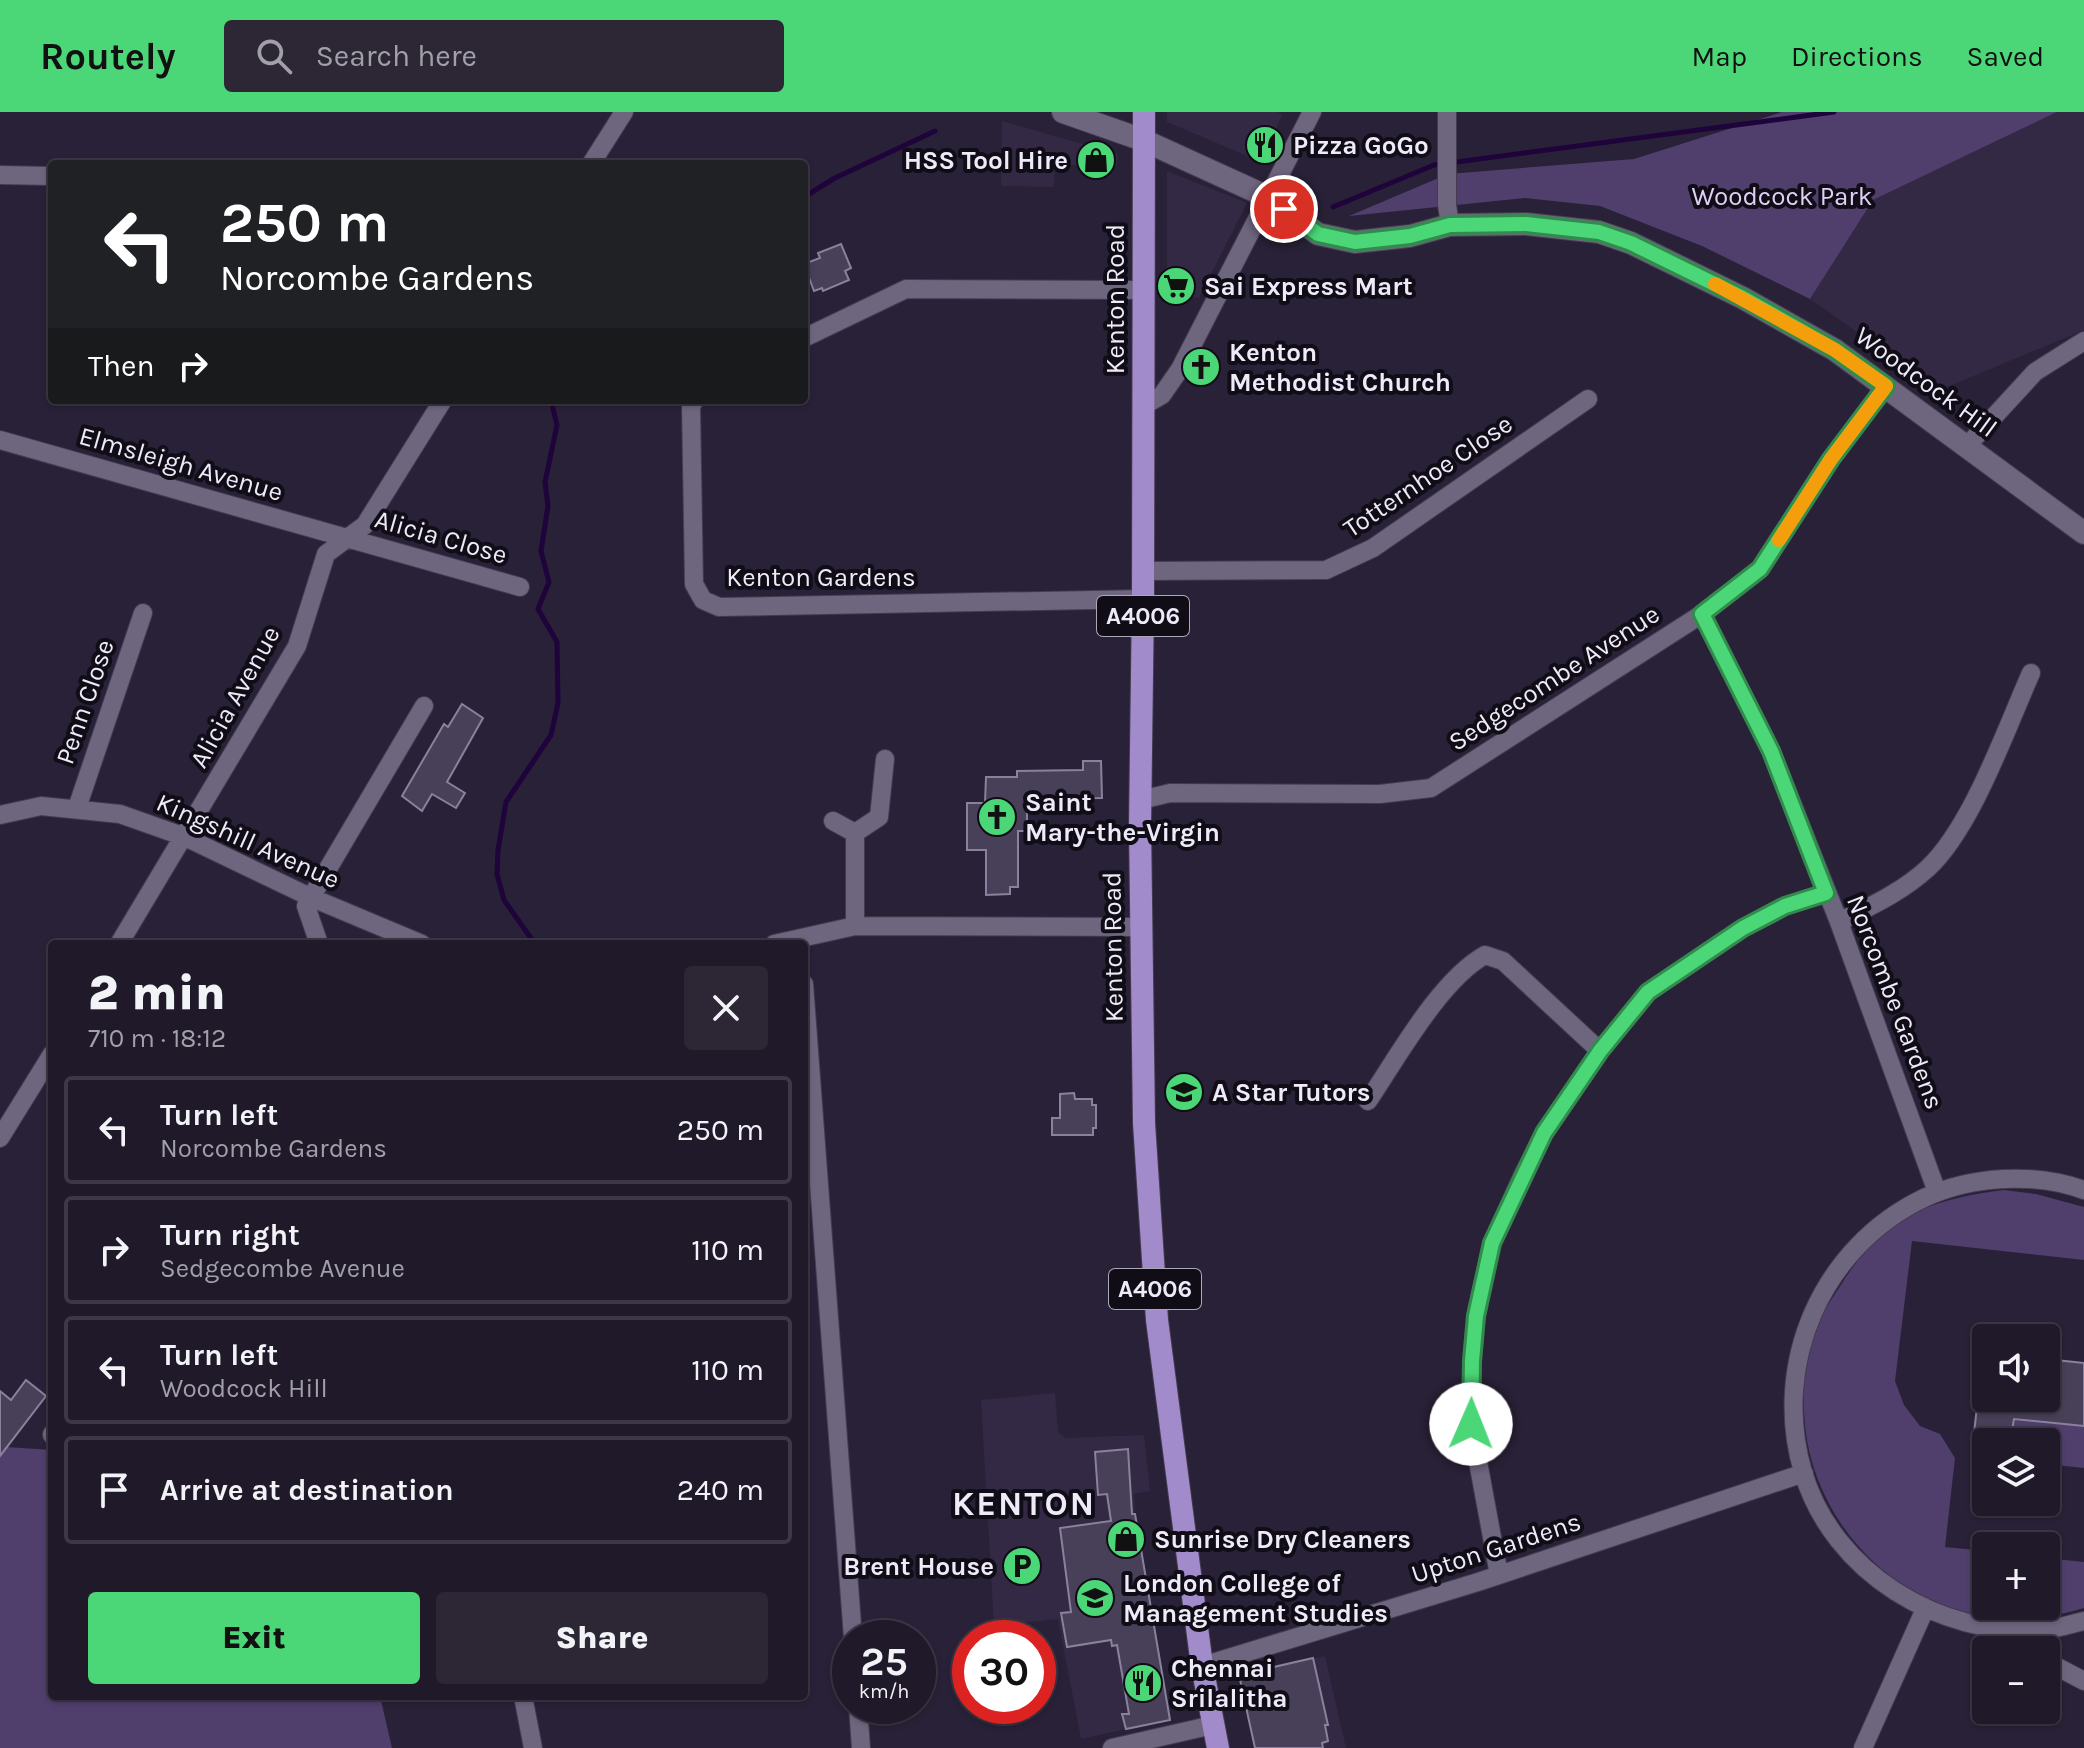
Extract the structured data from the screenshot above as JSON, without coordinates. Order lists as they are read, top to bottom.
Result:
{
  "streets": {
    "main road": ["Kenton Road", "A4006"],
    "street": [
      "Woodcock Hill",
      "Elmsleigh Avenue",
      "Totternhoe Close",
      "Alicia Close",
      "Kenton Gardens",
      "Sedgecombe Avenue",
      "Alicia Avenue",
      "Penn Close",
      "Kingshill Avenue",
      "Norcombe Gardens",
      "Upton Gardens"
    ]
  },
  "crossings": [
    ["Kenton Road", "Woodcock Hill"],
    ["Kenton Road", "Totternhoe Close"],
    ["Kenton Road", "Kenton Gardens"],
    ["Kenton Road", "A4006"],
    ["Kenton Road", "Sedgecombe Avenue"],
    ["Kenton Road", "Upton Gardens"],
    ["Woodcock Hill", "A4006"],
    ["Woodcock Hill", "Sedgecombe Avenue"],
    ["Elmsleigh Avenue", "Alicia Close"],
    ["Elmsleigh Avenue", "Alicia Avenue"],
    ["Alicia Close", "Alicia Avenue"],
    ["Sedgecombe Avenue", "Norcombe Gardens"],
    ["Alicia Avenue", "Kingshill Avenue"],
    ["Penn Close", "Kingshill Avenue"]
  ],
  "districts": ["KENTON"],
  "parks": ["Woodcock Park"],
  "places": {
    "restaurant": ["Pizza GoGo", "Chennai Srilalitha"],
    "shop": ["HSS Tool Hire", "Sunrise Dry Cleaners"],
    "supermarket": ["Sai Express Mart"],
    "church": ["Kenton Methodist Church", "Saint Mary-the-Virgin"],
    "school or university": ["A Star Tutors", "London College of Management Studies"],
    "parking": ["Brent House"]
  },
  "page": {
    "header": "Routely",
    "search": "Search here",
    "nav": ["Map", "Directions", "Saved"],
    "turn": ["250 m", "Norcombe Gardens"],
    "then": "Then",
    "heading": ["2 min", "710 m · 18:12"],
    "list": [
      {
        "name": "Turn left",
        "note": "Norcombe Gardens",
        "value": "250 m"
      },
      {
        "name": "Turn right",
        "note": "Sedgecombe Avenue",
        "value": "110 m"
      },
      {
        "name": "Turn left",
        "note": "Woodcock Hill",
        "value": "110 m"
      },
      {
        "name": "Arrive at destination",
        "value": "240 m"
      }
    ],
    "map_buttons": ["+", "−"],
    "buttons": ["Exit", "Share"],
    "speed": "25 km/h",
    "limit": "30"
  }
}
